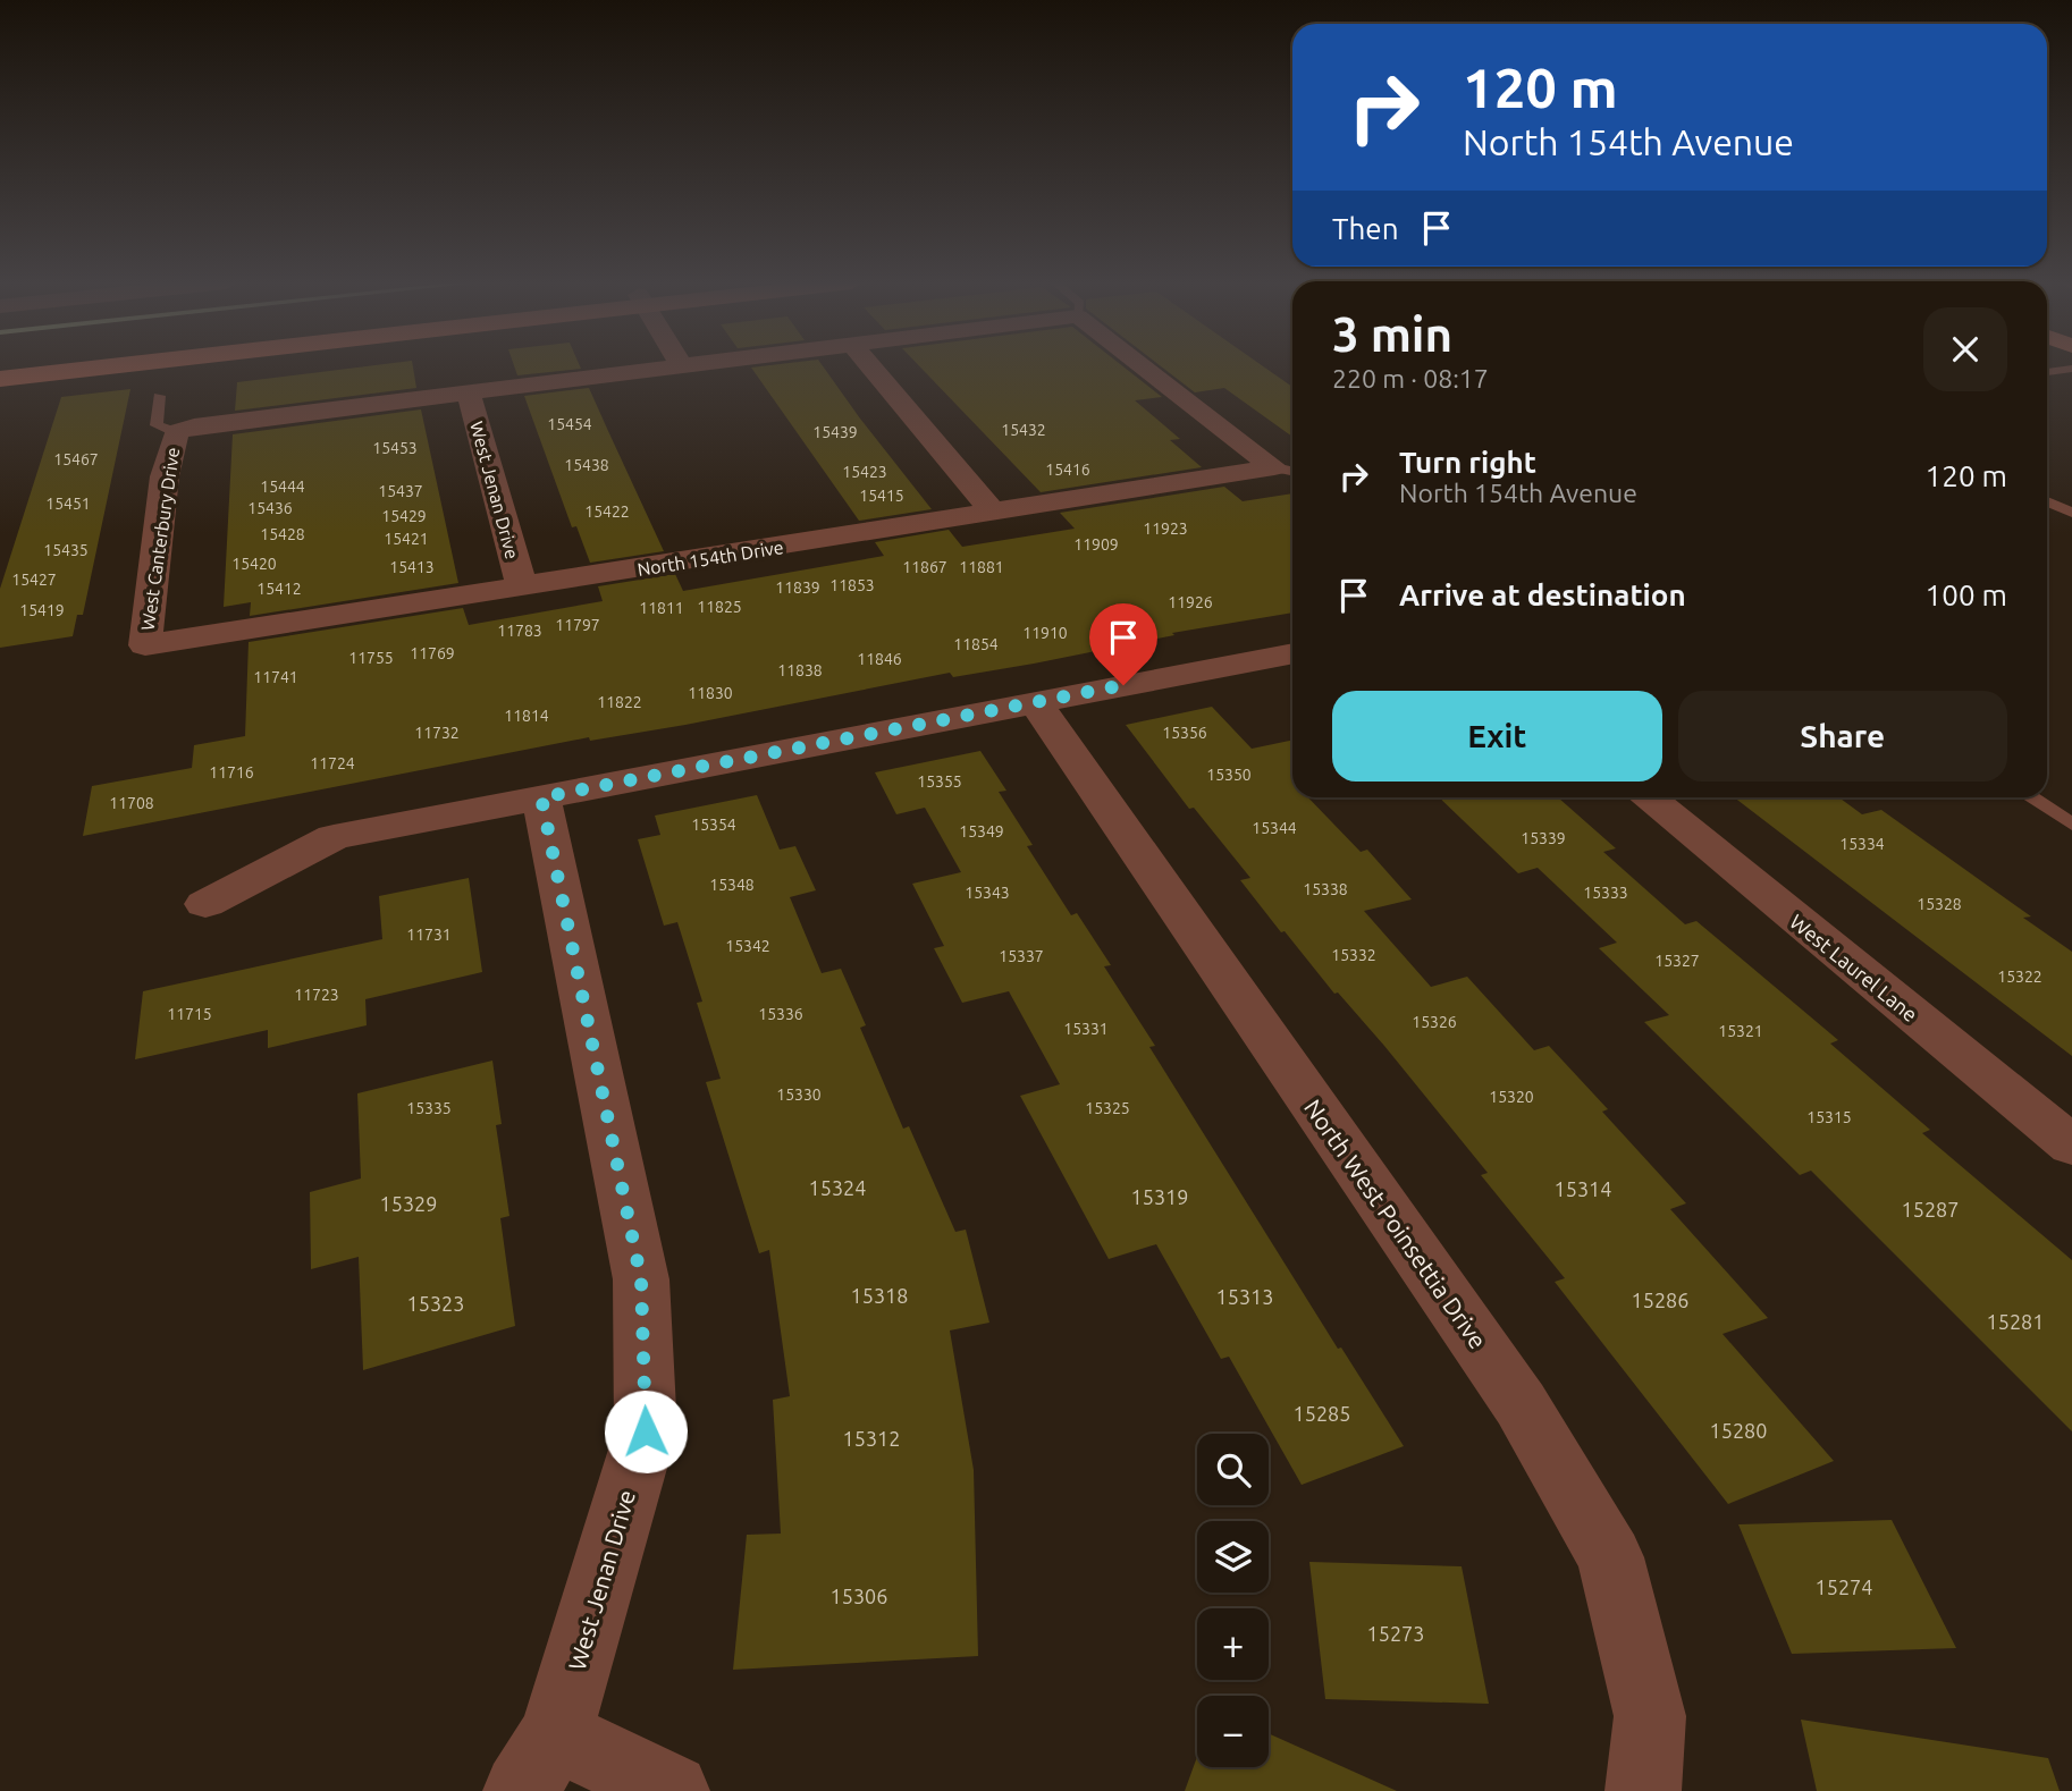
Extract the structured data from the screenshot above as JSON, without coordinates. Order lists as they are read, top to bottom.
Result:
{
  "streets": {
    "street": [
      "West Jenan Drive",
      "West Canterbury Drive",
      "North 154th Drive",
      "West Laurel Lane",
      "North West Poinsettia Drive"
    ]
  },
  "crossings": [
    ["West Jenan Drive", "North 154th Drive"],
    ["West Canterbury Drive", "North 154th Drive"]
  ],
  "house_numbers": [
    "15454",
    "15432",
    "15439",
    "15453",
    "15467",
    "15438",
    "15416",
    "15423",
    "15444",
    "15437",
    "15415",
    "15451",
    "15436",
    "15422",
    "15429",
    "11923",
    "15428",
    "15421",
    "11909",
    "15435",
    "15420",
    "15413",
    "11867",
    "11881",
    "15427",
    "11853",
    "11839",
    "15412",
    "11926",
    "11825",
    "11811",
    "15419",
    "11797",
    "11783",
    "11910",
    "11854",
    "11769",
    "11755",
    "11846",
    "11838",
    "11741",
    "11830",
    "11822",
    "11814",
    "11732",
    "15356",
    "11724",
    "11716",
    "15350",
    "15355",
    "11708",
    "15354",
    "15344",
    "15349",
    "15339",
    "15334",
    "15348",
    "15338",
    "15343",
    "15333",
    "15328",
    "11731",
    "15342",
    "15332",
    "15337",
    "15327",
    "15322",
    "11723",
    "11715",
    "15336",
    "15326",
    "15331",
    "15321",
    "15330",
    "15320",
    "15335",
    "15325",
    "15315",
    "15324",
    "15314",
    "15319",
    "15329",
    "15287",
    "15318",
    "15313",
    "15286",
    "15323",
    "15281",
    "15285",
    "15280",
    "15312",
    "15274",
    "15306",
    "15273"
  ],
  "page": {
    "turn": ["120 m", "North 154th Avenue"],
    "then": "Then",
    "heading": ["3 min", "220 m · 08:17"],
    "list": [
      {
        "name": "Turn right",
        "note": "North 154th Avenue",
        "value": "120 m"
      },
      {
        "name": "Arrive at destination",
        "value": "100 m"
      }
    ],
    "buttons": ["Exit", "Share"],
    "map_buttons": ["+", "−"]
  }
}
